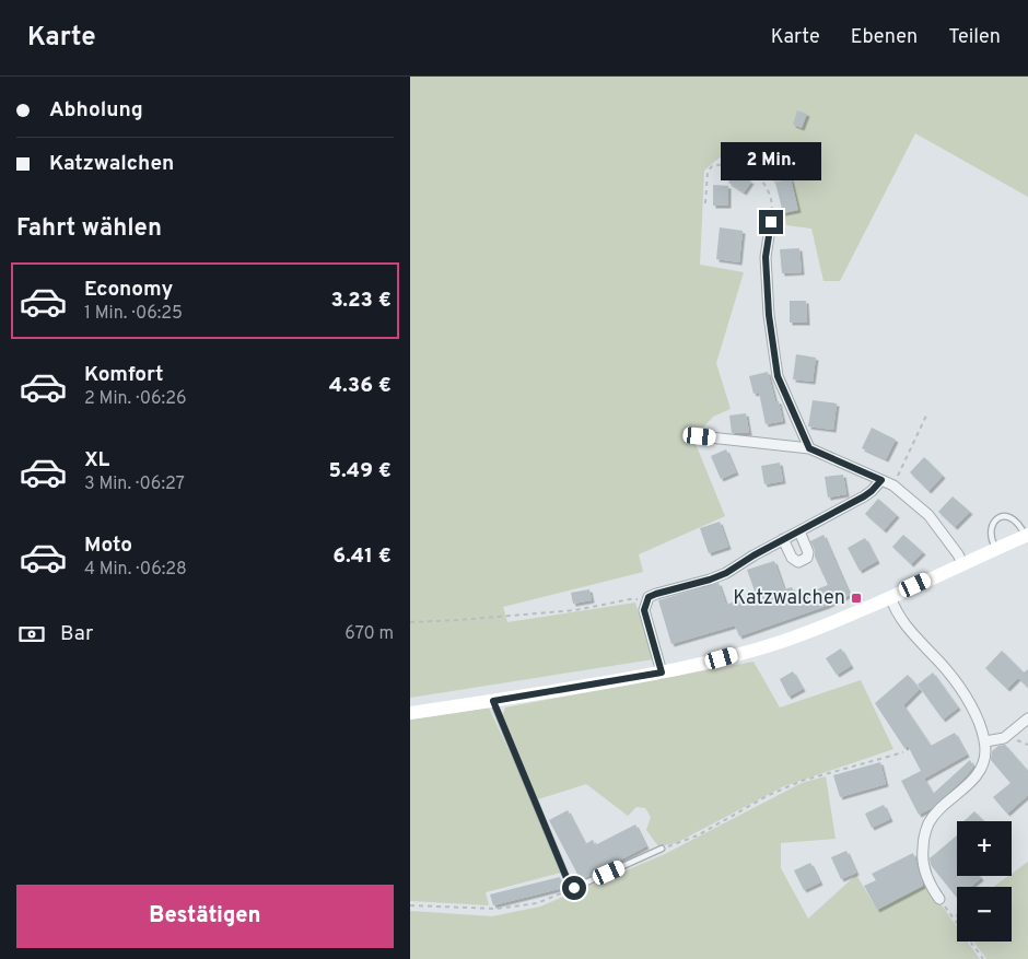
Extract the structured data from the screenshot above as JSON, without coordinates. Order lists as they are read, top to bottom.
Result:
{
  "places": {
    "transit": ["Katzwalchen"]
  },
  "page": {
    "header": "Karte",
    "nav": ["Karte", "Ebenen", "Teilen"],
    "banner": ["Abholung", "Katzwalchen"],
    "bubble": "2 Min.",
    "heading": "Fahrt wählen",
    "list": [
      {
        "name": "Economy",
        "note": "1 Min. · 06:25",
        "value": "3.23 €"
      },
      {
        "name": "Komfort",
        "note": "2 Min. · 06:26",
        "value": "4.36 €"
      },
      {
        "name": "XL",
        "note": "3 Min. · 06:27",
        "value": "5.49 €"
      },
      {
        "name": "Moto",
        "note": "4 Min. · 06:28",
        "value": "6.41 €"
      }
    ],
    "pay": ["Bar", "670 m"],
    "map_buttons": ["+", "−"],
    "buttons": "Bestätigen"
  }
}
